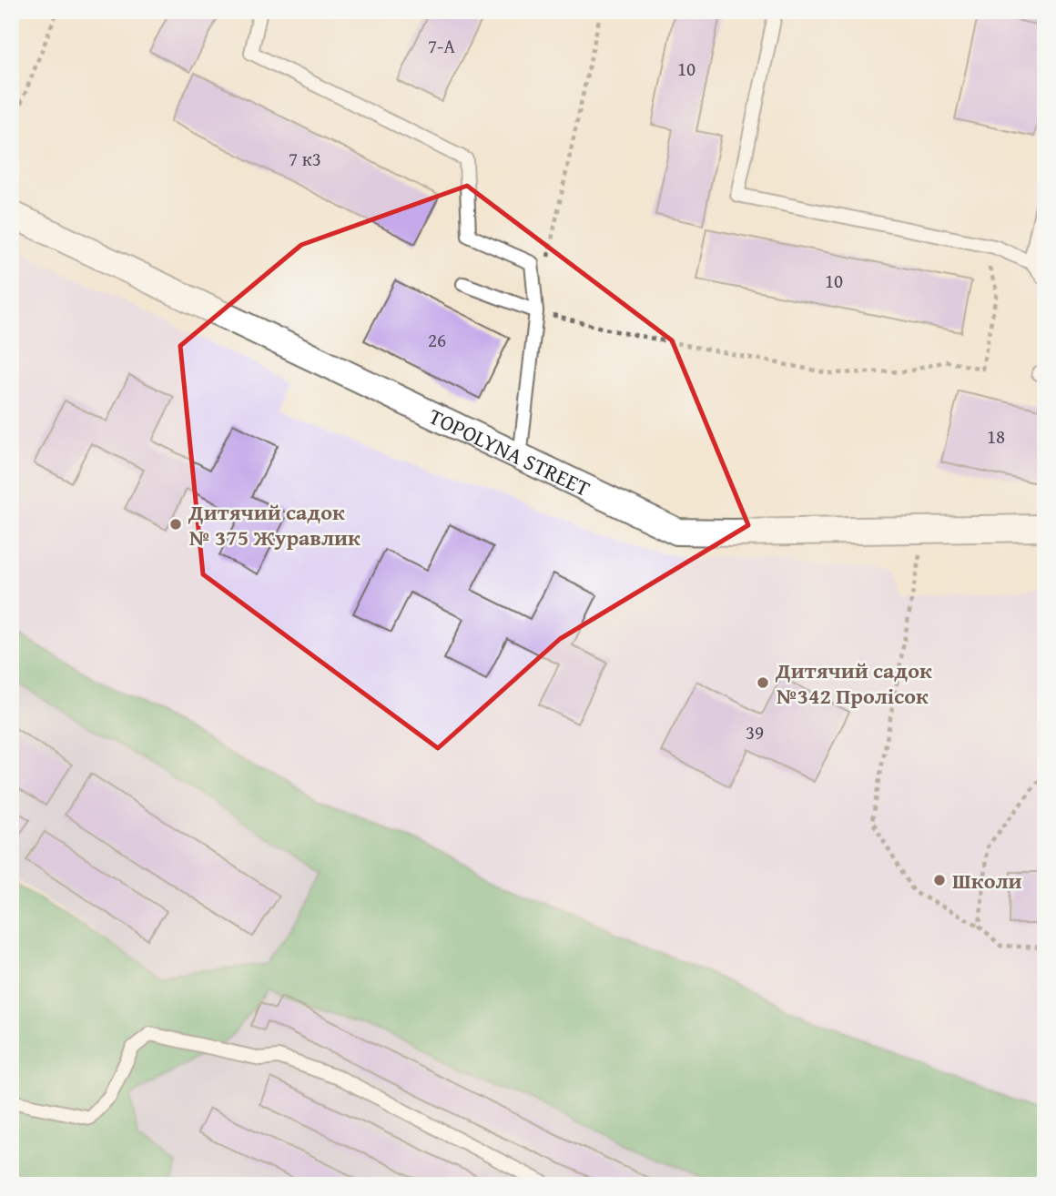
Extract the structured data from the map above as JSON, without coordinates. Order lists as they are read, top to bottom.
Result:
{
  "streets": {
    "street": ["TOPOLYNA STREET"]
  },
  "places": ["Дитячий садок № 375 Журавлик", "Дитячий садок №342 Пролісок", "Школи"],
  "house_numbers": [
    "7-А",
    "10",
    "7 к3",
    "10",
    "26",
    "18",
    "39"
  ]
}
